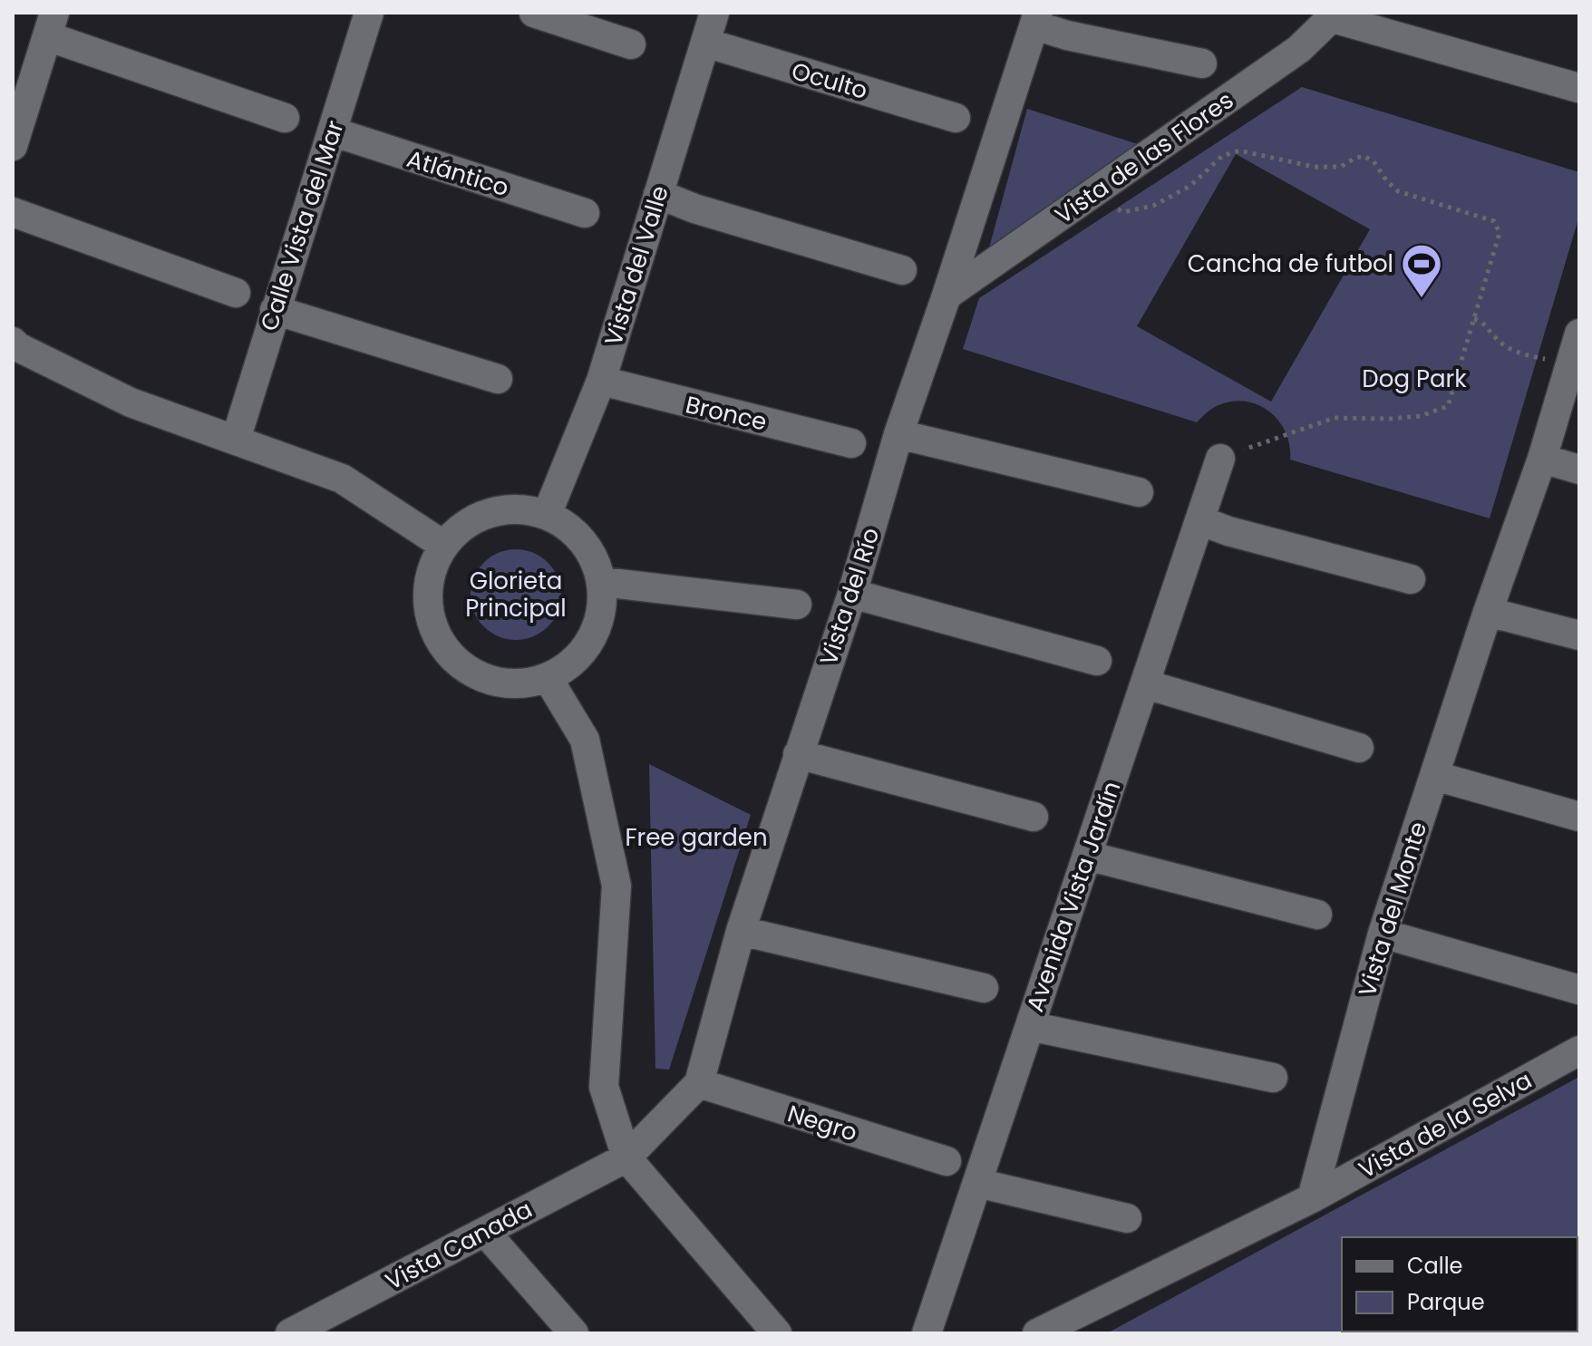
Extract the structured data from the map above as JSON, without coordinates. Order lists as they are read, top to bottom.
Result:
{
  "streets": {
    "street": [
      "Oculto",
      "Vista de las Flores",
      "Atlántico",
      "Calle Vista del Mar",
      "Vista del Valle",
      "Bronce",
      "Vista del Río",
      "Avenida Vista Jardín",
      "Vista del Monte",
      "Negro",
      "Vista de la Selva",
      "Vista Canada"
    ]
  },
  "crossings": [
    ["Oculto", "Vista del Valle"],
    ["Vista de las Flores", "Vista del Río"],
    ["Atlántico", "Calle Vista del Mar"],
    ["Vista del Valle", "Bronce"],
    ["Vista del Río", "Negro"],
    ["Vista del Río", "Vista Canada"],
    ["Vista del Monte", "Vista de la Selva"]
  ],
  "parks": ["Dog Park", "Glorieta Principal", "Free garden"],
  "places": {
    "sports": ["Cancha de futbol"]
  },
  "legend": ["Calle", "Parque"]
}
